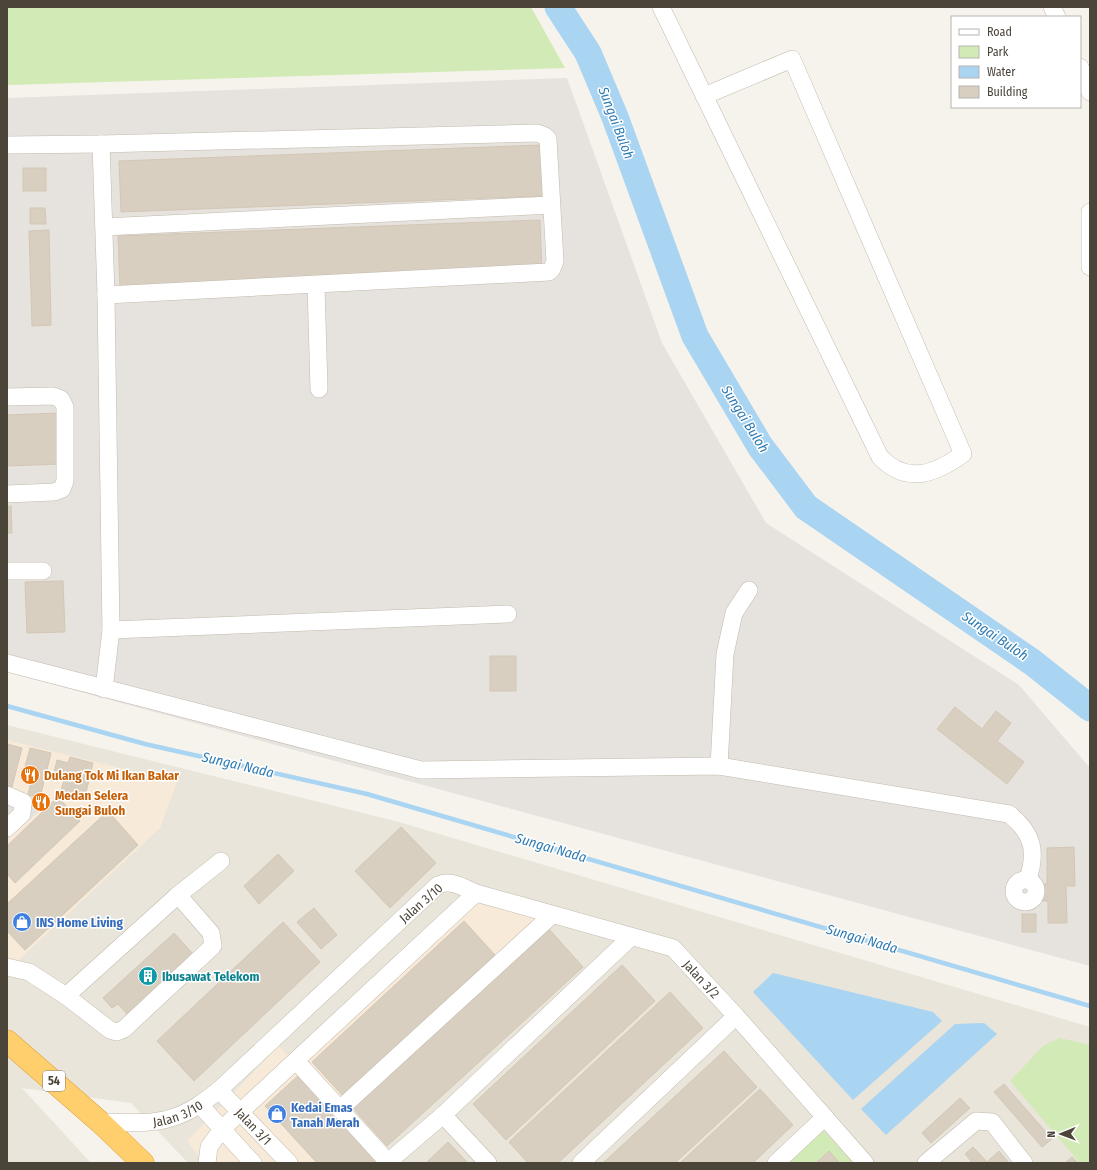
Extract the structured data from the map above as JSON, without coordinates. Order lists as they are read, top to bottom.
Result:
{
  "streets": {
    "highway": ["54"],
    "street": ["Jalan 3/10", "Jalan 3/2", "Jalan 3/1"]
  },
  "crossings": [
    ["Jalan 3/10", "Jalan 3/2"],
    ["Jalan 3/10", "54"],
    ["Jalan 3/10", "Jalan 3/1"]
  ],
  "water": ["Sungai Buloh", "Sungai Nada"],
  "places": {
    "restaurant": ["Dulang Tok Mi Ikan Bakar", "Medan Selera Sungai Buloh"],
    "shop": ["INS Home Living", "Kedai Emas Tanah Merah"],
    "building": ["Ibusawat Telekom"]
  },
  "legend": [
    "Road",
    "Park",
    "Water",
    "Building"
  ],
  "north": "left"
}
